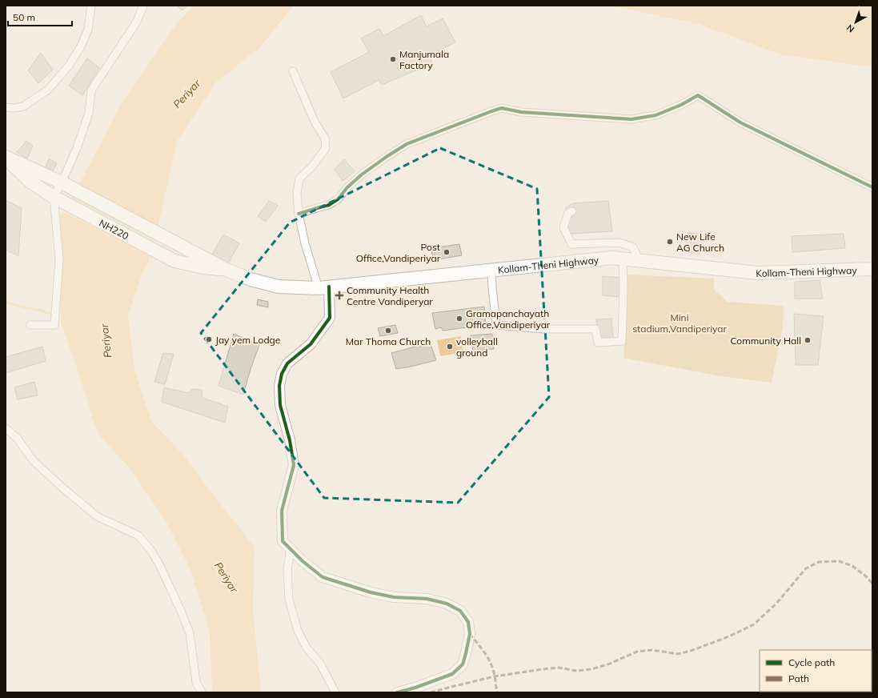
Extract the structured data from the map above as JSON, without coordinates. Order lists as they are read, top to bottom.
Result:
{
  "streets": {
    "highway": ["NH220", "Kollam-Theni Highway"]
  },
  "crossings": [
    ["NH220", "Kollam-Theni Highway"]
  ],
  "water": ["Periyar"],
  "parks": ["Mini stadium,Vandiperiyar"],
  "places": {
    "other": [
      "Manjumala Factory",
      "New Life AG Church",
      "Post Office,Vandiperiyar",
      "Gramapanchayath Office,Vandiperiyar",
      "Mar Thoma Church",
      "Jay yem Lodge",
      "Community Hall",
      "volleyball ground"
    ],
    "health": ["Community Health Centre Vandiperyar"]
  },
  "legend": ["Cycle path", "Path"],
  "scale_bar": "50 m",
  "north": "bottom left"
}
